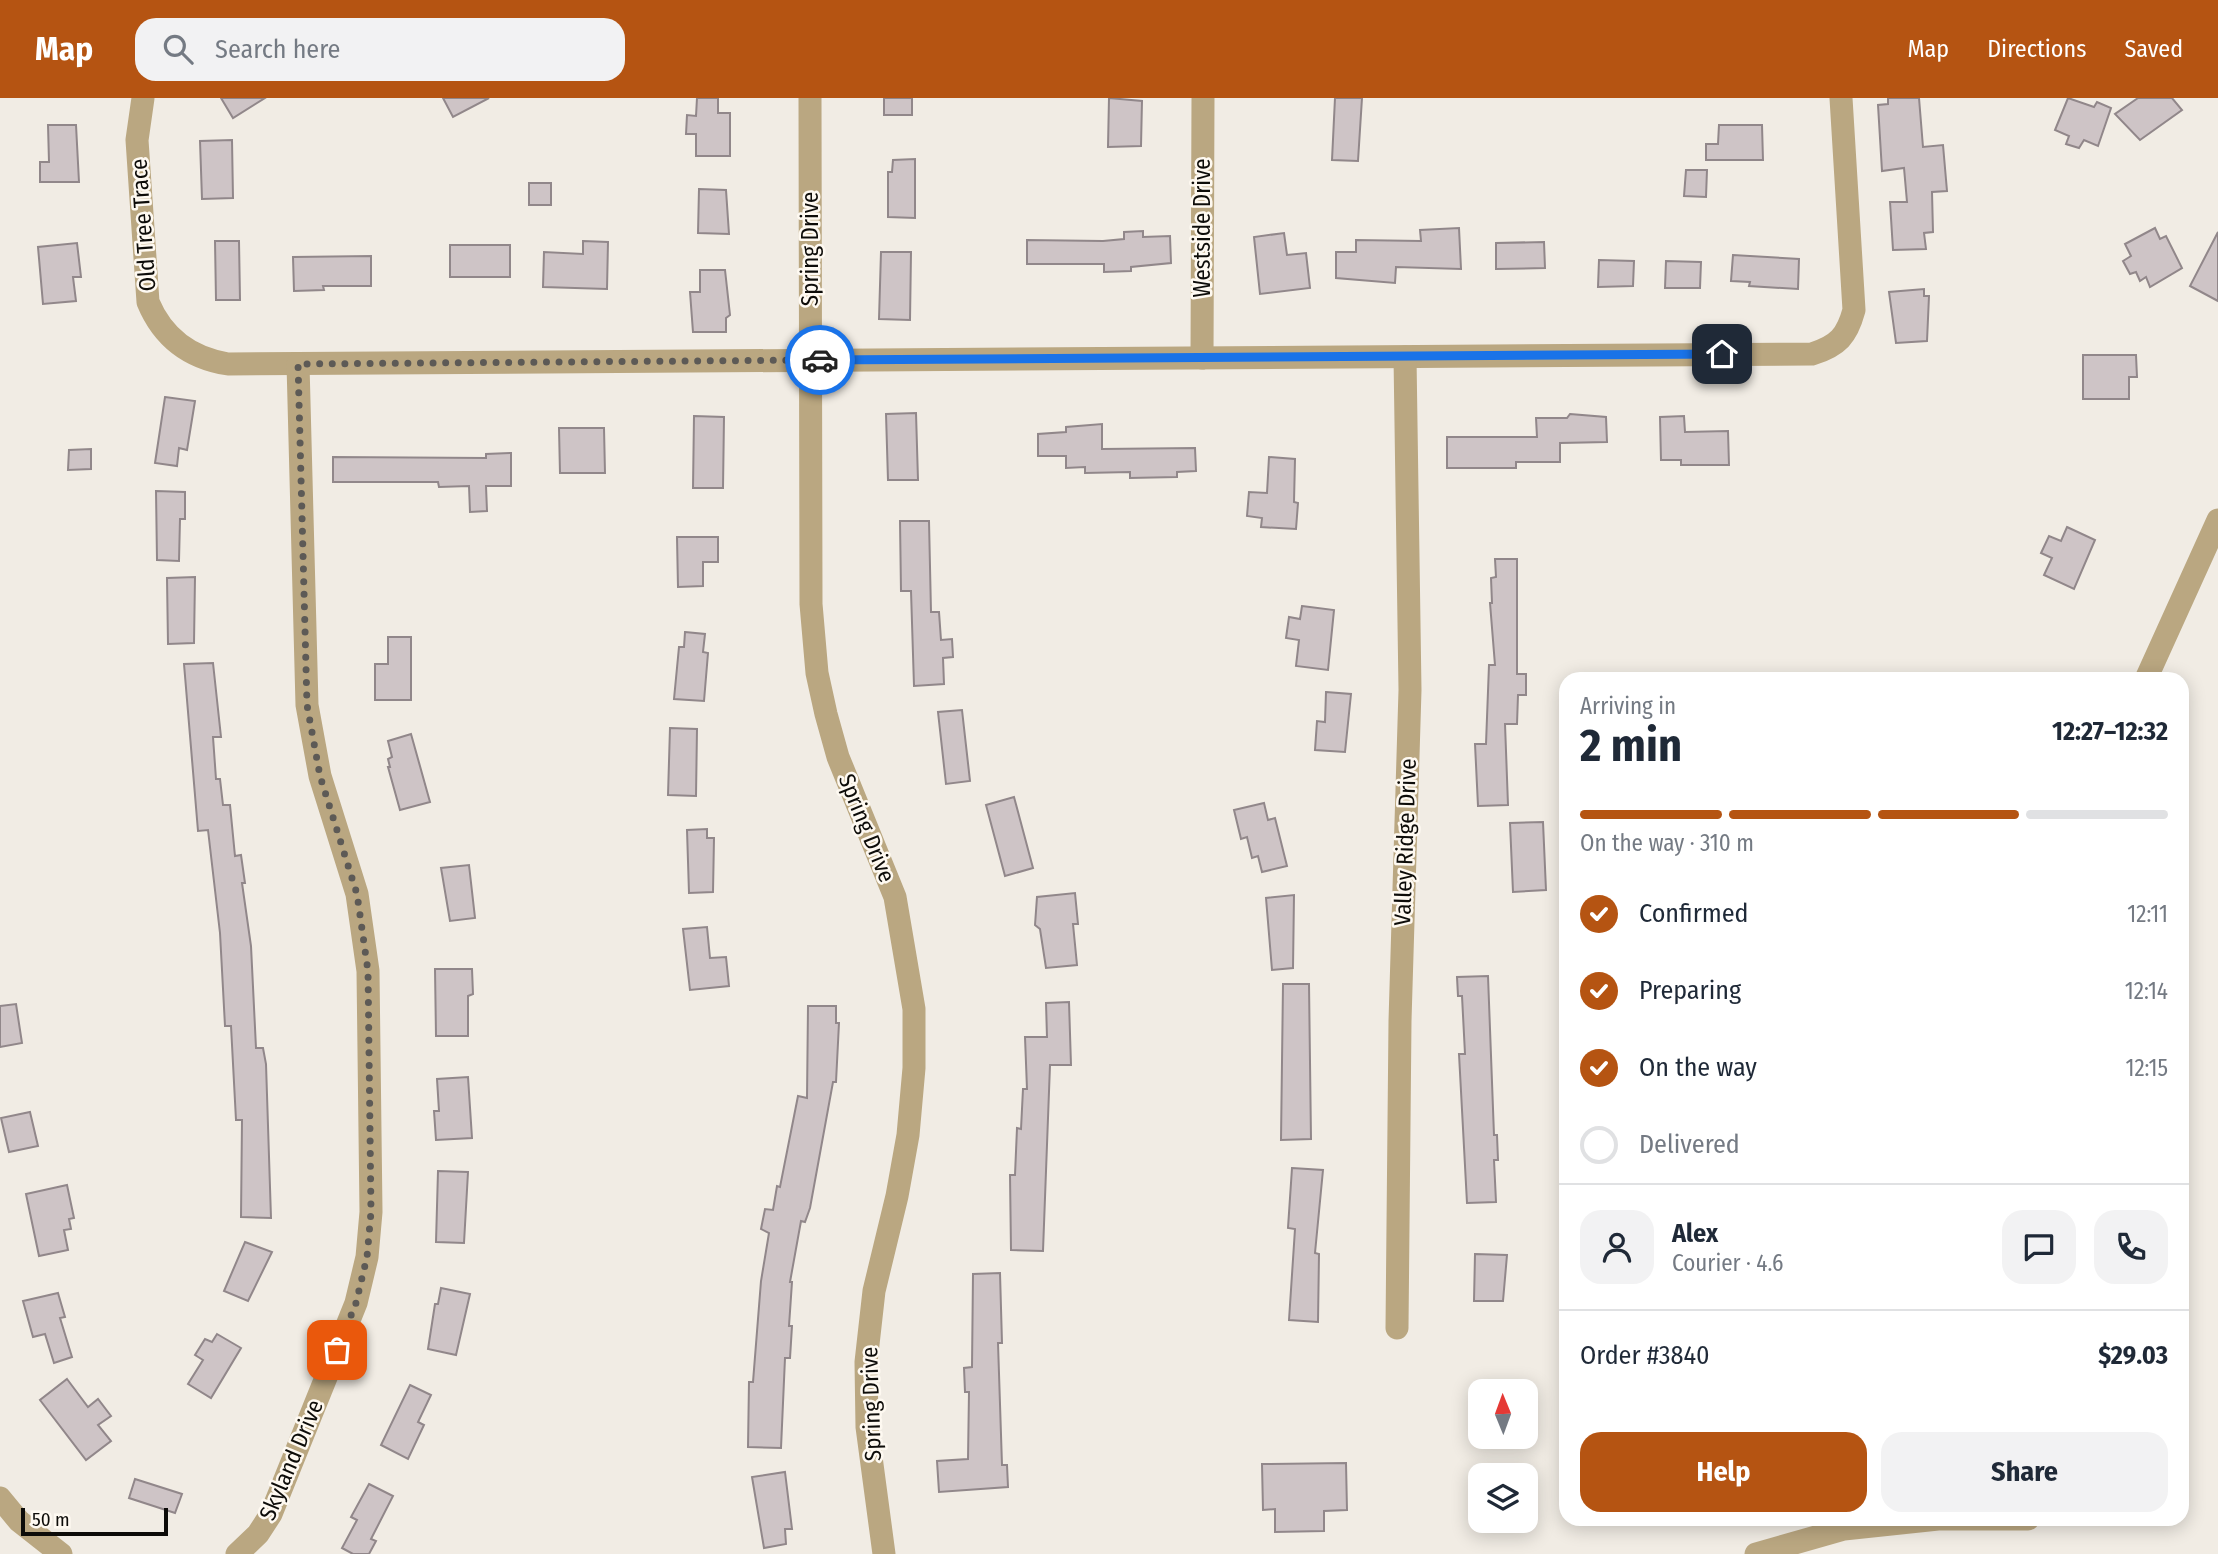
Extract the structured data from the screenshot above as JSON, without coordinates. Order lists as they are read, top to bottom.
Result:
{
  "streets": {
    "street": [
      "Old Tree Trace",
      "Westside Drive",
      "Spring Drive",
      "Valley Ridge Drive",
      "Skyland Drive"
    ]
  },
  "crossings": [
    ["Old Tree Trace", "Westside Drive"],
    ["Old Tree Trace", "Spring Drive"],
    ["Old Tree Trace", "Valley Ridge Drive"],
    ["Old Tree Trace", "Skyland Drive"]
  ],
  "scale_bar": "50 m",
  "north": "top",
  "page": {
    "header": "Map",
    "search": "Search here",
    "nav": ["Map", "Directions", "Saved"],
    "heading": ["2 min", "Arriving in", "12:27–12:32"],
    "panel": [
      "Alex",
      "Courier · 4.6",
      "Order #3840",
      "$29.03"
    ],
    "bar": "On the way · 310 m",
    "list": [
      ["Confirmed", "12:11"],
      ["Preparing", "12:14"],
      ["On the way", "12:15"],
      "Delivered"
    ],
    "buttons": ["Help", "Share"],
    "scale": "50 m"
  }
}
